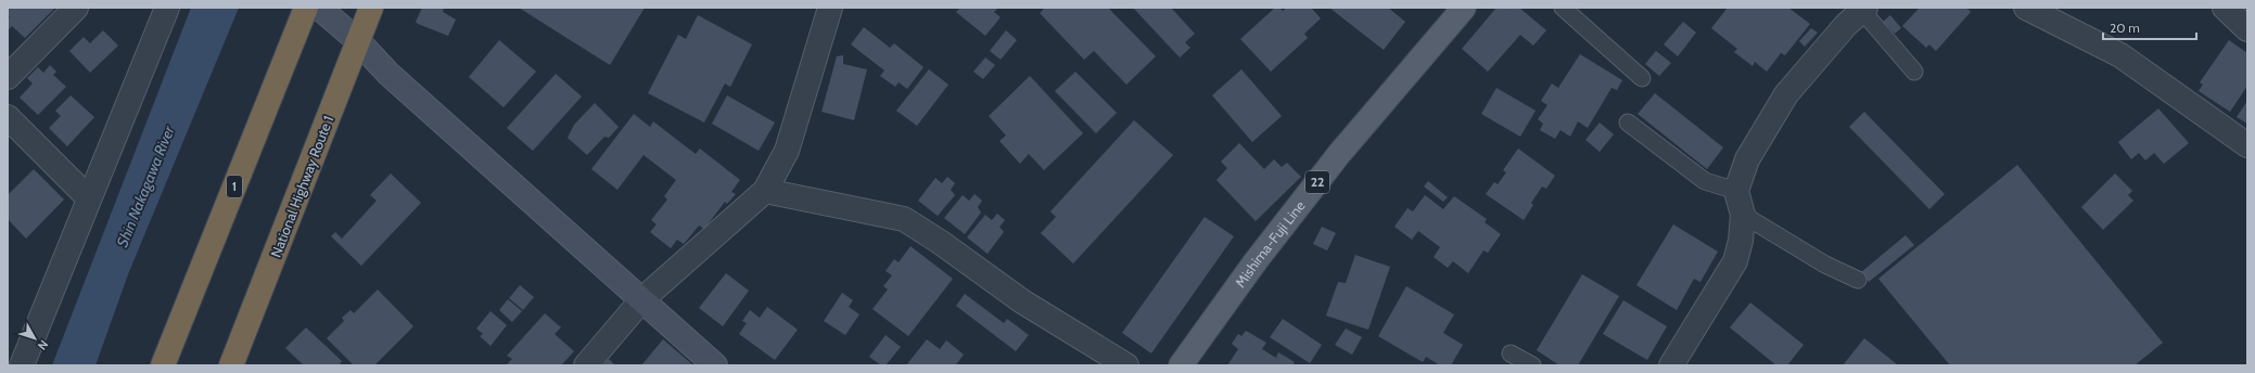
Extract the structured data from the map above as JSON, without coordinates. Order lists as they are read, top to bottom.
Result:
{
  "streets": {
    "highway": ["1", "National Highway Route 1"],
    "main road": ["22", "Mishima-Fuji Line"]
  },
  "water": ["Shin Nakagawa River"],
  "scale_bar": "20 m",
  "north": "bottom right"
}
